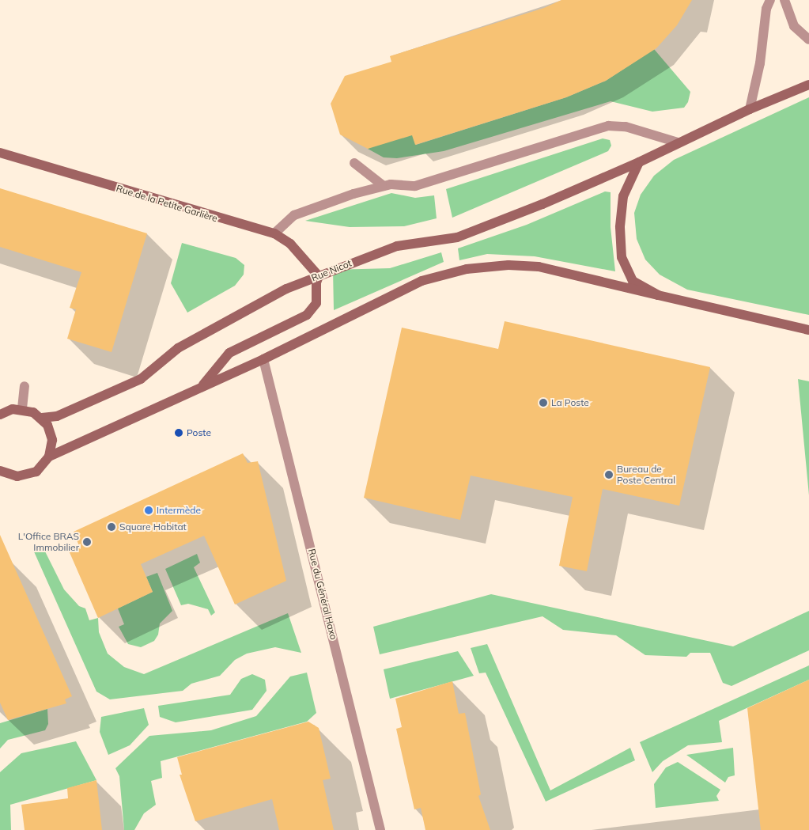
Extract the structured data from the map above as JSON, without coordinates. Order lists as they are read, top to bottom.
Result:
{
  "streets": {
    "main road": ["Rue de la Petite Garlière", "Rue Nicot"],
    "street": ["Rue du Général Haxo"]
  },
  "crossings": [
    ["Rue de la Petite Garlière", "Rue Nicot"]
  ],
  "places": [
    "La Poste",
    "Poste",
    "Bureau de Poste Central",
    "Intermède",
    "Square Habitat",
    "L'Office BRAS Immobilier"
  ]
}
